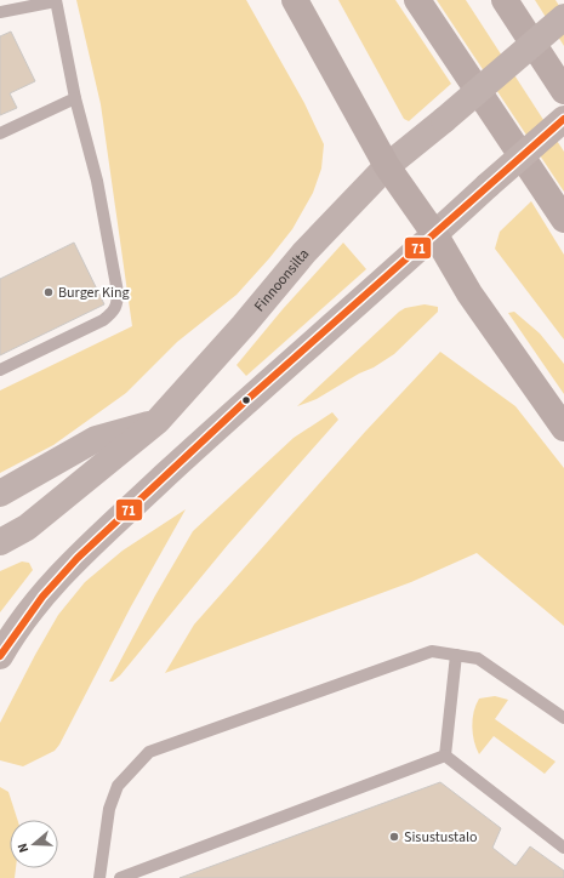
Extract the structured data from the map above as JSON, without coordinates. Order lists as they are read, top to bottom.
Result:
{
  "streets": {
    "main road": ["Finnoonsilta"]
  },
  "places": ["Burger King", "Sisustustalo"],
  "lines": ["transit line 71"],
  "north": "left"
}
